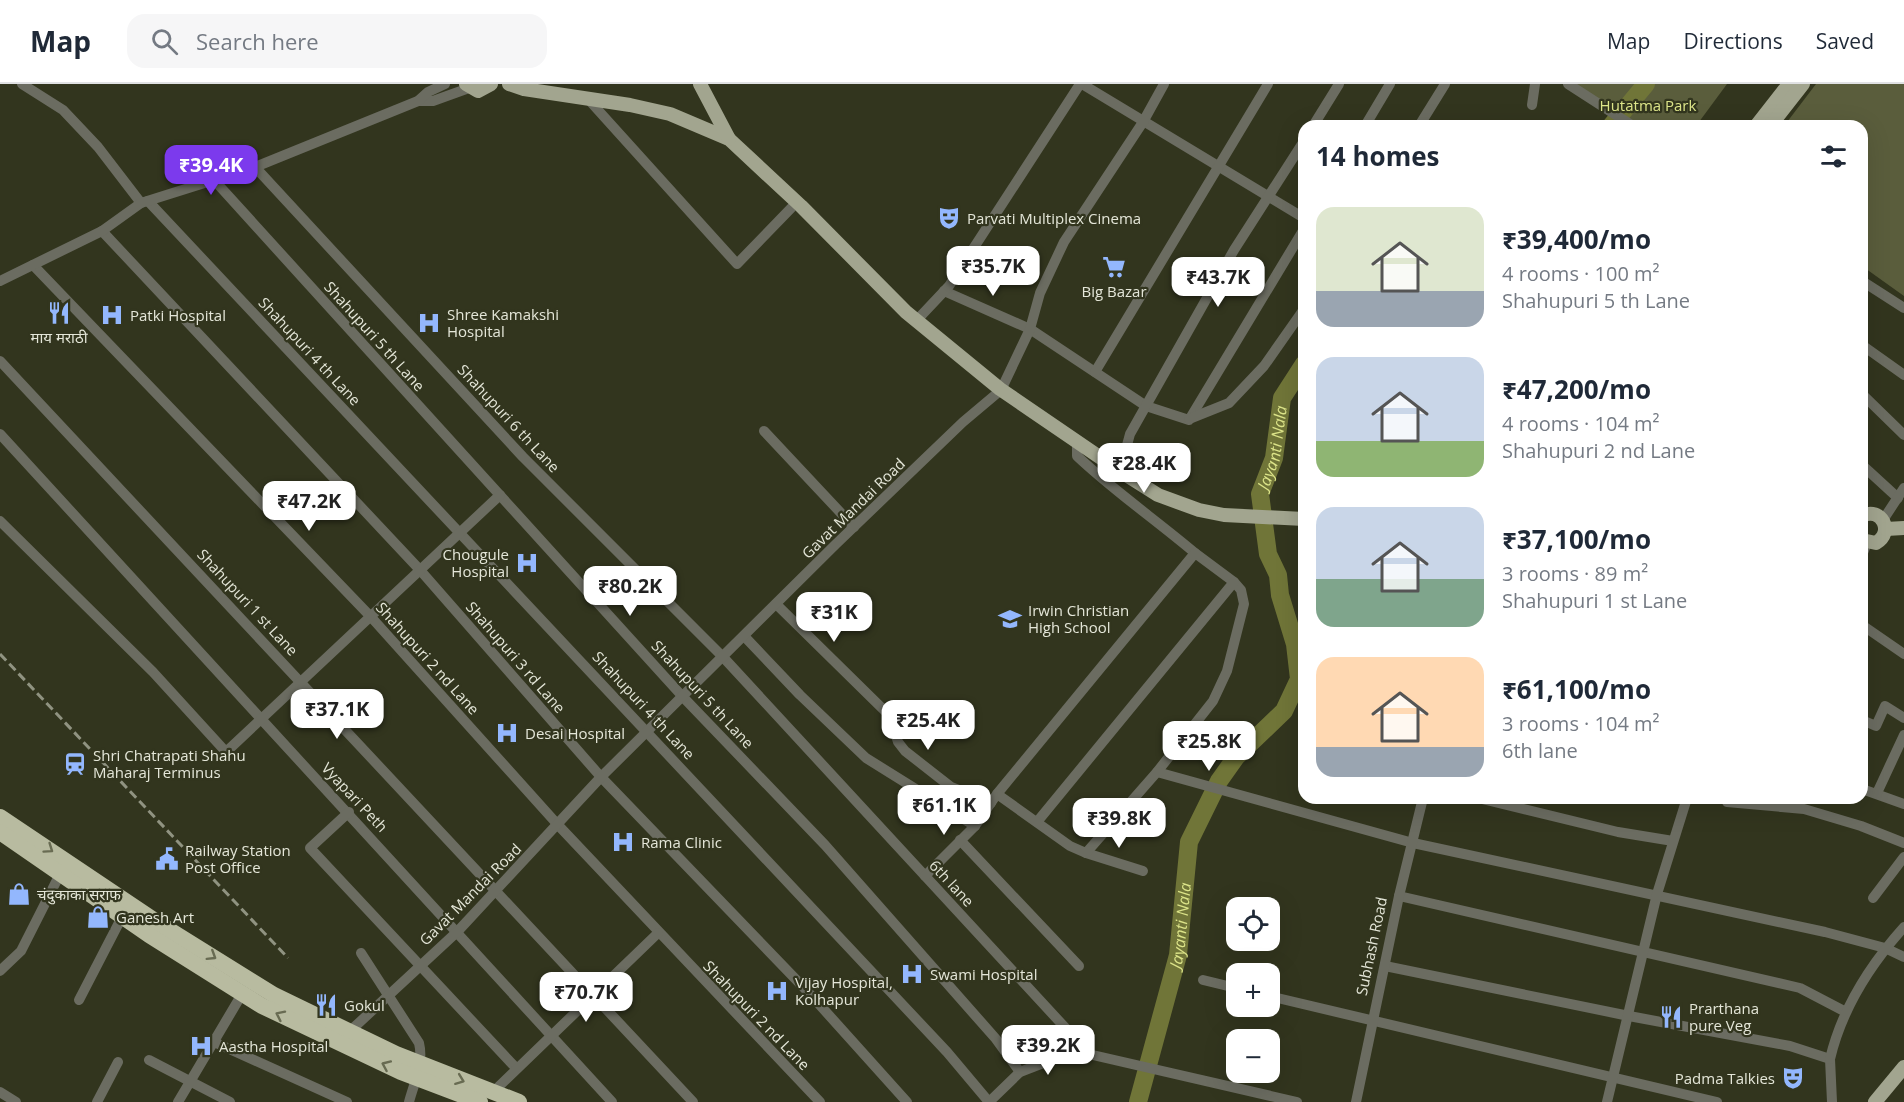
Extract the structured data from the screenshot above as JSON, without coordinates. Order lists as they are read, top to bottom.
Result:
{
  "streets": {
    "street": [
      "Shahupuri 5 th Lane",
      "Shahupuri 4 th Lane",
      "Shahupuri 6 th Lane",
      "Gavat Mandai Road",
      "Shahupuri 1 st Lane",
      "Shahupuri 3 rd Lane",
      "Shahupuri 2 nd Lane",
      "Vyapari Peth",
      "6th lane",
      "Subhash Road"
    ]
  },
  "crossings": [
    ["Shahupuri 5 th Lane", "Gavat Mandai Road"],
    ["Shahupuri 4 th Lane", "Gavat Mandai Road"],
    ["Shahupuri 6 th Lane", "Gavat Mandai Road"],
    ["Shahupuri 6 th Lane", "6th lane"],
    ["Gavat Mandai Road", "Shahupuri 1 st Lane"],
    ["Gavat Mandai Road", "Shahupuri 3 rd Lane"],
    ["Gavat Mandai Road", "Shahupuri 2 nd Lane"],
    ["Gavat Mandai Road", "Vyapari Peth"],
    ["Gavat Mandai Road", "6th lane"]
  ],
  "water": ["Jayanti Nala"],
  "parks": ["Hutatma Park"],
  "places": {
    "theatre": ["Parvati Multiplex Cinema", "Padma Talkies"],
    "supermarket": ["Big Bazar"],
    "restaurant": ["माय मराठी", "Gokul", "Prarthana pure Veg"],
    "hospital": [
      "Patki Hospital",
      "Shree Kamakshi Hospital",
      "Chougule Hospital",
      "Desai Hospital",
      "Rama Clinic",
      "Swami Hospital",
      "Vijay Hospital, Kolhapur",
      "Aastha Hospital"
    ],
    "school or university": ["Irwin Christian High School"],
    "station": ["Shri Chatrapati Shahu Maharaj Terminus"],
    "public building": ["Railway Station Post Office"],
    "shop": ["चंदुकाका सराफ", "Ganesh Art"]
  },
  "page": {
    "header": "Map",
    "search": "Search here",
    "nav": ["Map", "Directions", "Saved"],
    "heading": "14 homes",
    "price": [
      "₹39.4K",
      "₹35.7K",
      "₹43.7K",
      "₹28.4K",
      "₹47.2K",
      "₹80.2K",
      "₹31K",
      "₹37.1K",
      "₹25.4K",
      "₹25.8K",
      "₹61.1K",
      "₹39.8K",
      "₹70.7K",
      "₹39.2K"
    ],
    "list": [
      {
        "name": "₹39,400/mo",
        "note": "4 rooms · 100 m² · Shahupuri 5 th Lane"
      },
      {
        "name": "₹47,200/mo",
        "note": "4 rooms · 104 m² · Shahupuri 2 nd Lane"
      },
      {
        "name": "₹37,100/mo",
        "note": "3 rooms · 89 m² · Shahupuri 1 st Lane"
      },
      {
        "name": "₹61,100/mo",
        "note": "3 rooms · 104 m² · 6th lane"
      }
    ],
    "map_buttons": ["+", "−"]
  }
}
